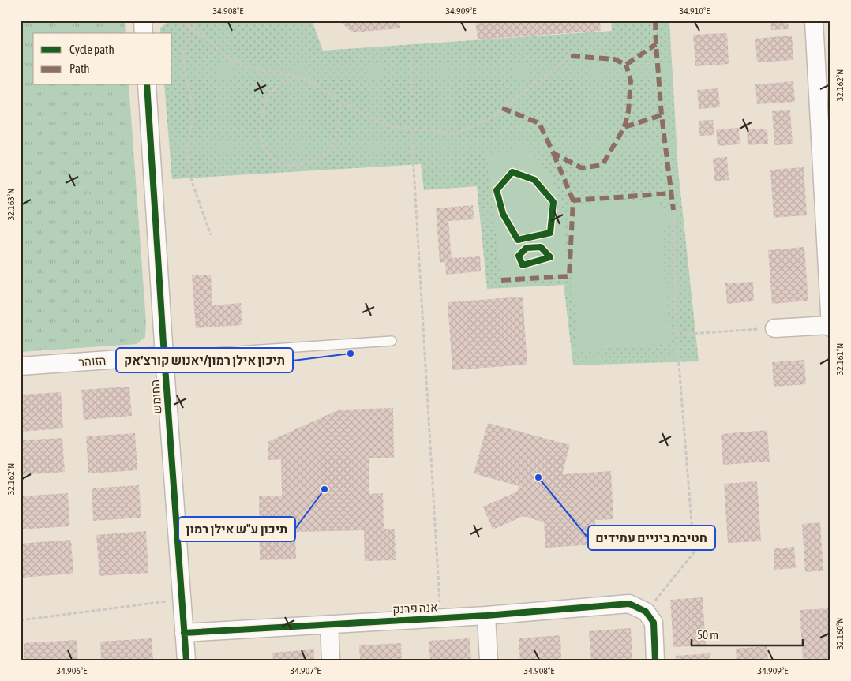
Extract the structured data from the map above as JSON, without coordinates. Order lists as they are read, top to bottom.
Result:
{
  "streets": {
    "street": ["הזוהר", "החומש", "אנה פרנק"]
  },
  "crossings": [
    ["הזוהר", "החומש"],
    ["החומש", "אנה פרנק"]
  ],
  "places": ["תיכון אילן רמון/יאנוש קורצ׳אק", "חטיבת ביניים עתידים", "תיכון ע\"ש אילן רמון"],
  "legend": ["Cycle path", "Path"],
  "scale_bar": "50 m",
  "coordinates": [
    "34.908°E",
    "34.909°E",
    "34.910°E",
    "32.162°N",
    "32.163°N",
    "32.161°N",
    "32.160°N",
    "34.906°E",
    "34.907°E"
  ]
}
